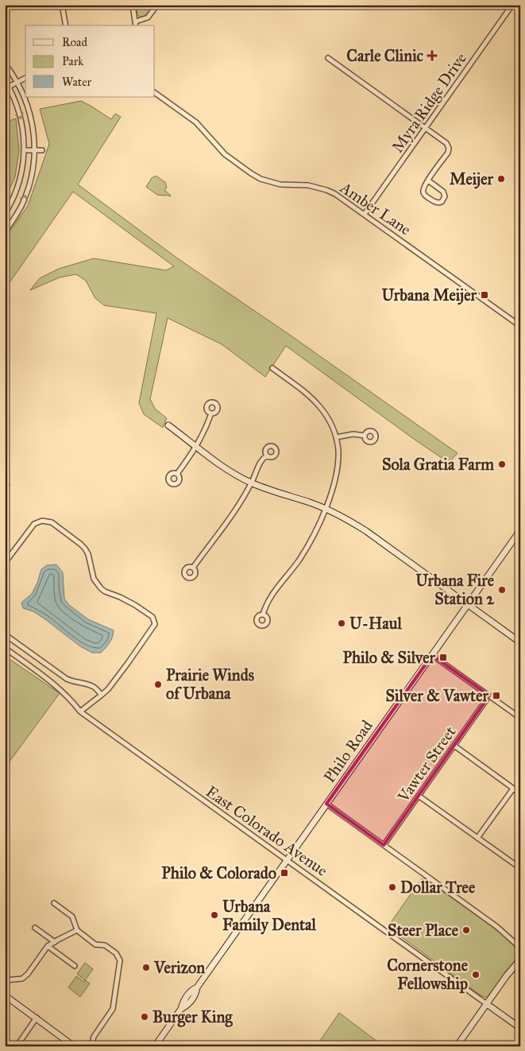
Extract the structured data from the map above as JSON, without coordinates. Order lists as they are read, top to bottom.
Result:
{
  "streets": {
    "street": [
      "Myra Ridge Drive",
      "Amber Lane",
      "Philo Road",
      "Vawter Street",
      "East Colorado Avenue"
    ]
  },
  "crossings": [
    ["Myra Ridge Drive", "Amber Lane"],
    ["Philo Road", "East Colorado Avenue"]
  ],
  "places": {
    "health": ["Carle Clinic"],
    "other": [
      "Meijer",
      "Sola Gratia Farm",
      "Urbana Fire Station 2",
      "U-Haul",
      "Prairie Winds of Urbana",
      "Dollar Tree",
      "Urbana Family Dental",
      "Steer Place",
      "Verizon",
      "Cornerstone Fellowship",
      "Burger King"
    ],
    "transit": [
      "Urbana Meijer",
      "Philo & Silver",
      "Silver & Vawter",
      "Philo & Colorado"
    ]
  },
  "legend": ["Road", "Park", "Water"]
}
